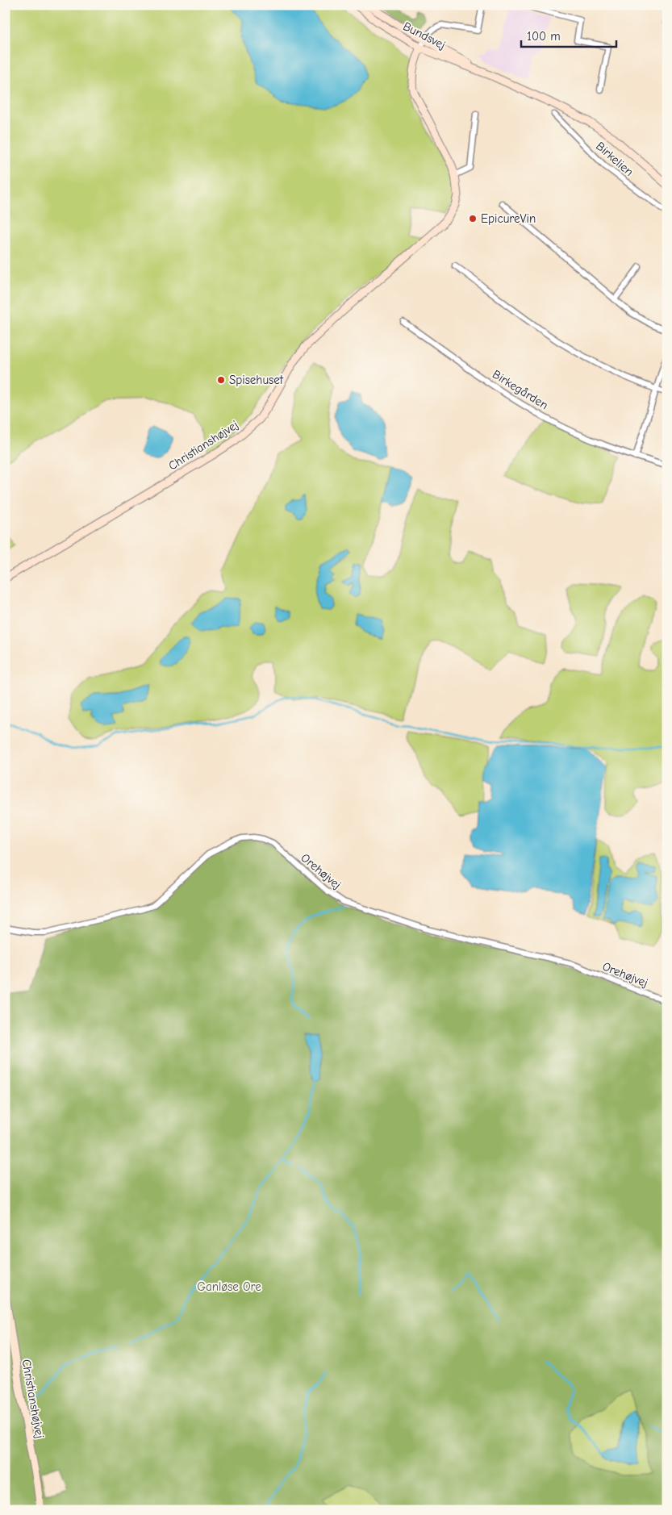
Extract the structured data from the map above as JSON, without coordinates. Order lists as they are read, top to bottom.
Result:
{
  "streets": {
    "street": [
      "Bundsvej",
      "Birkelien",
      "Birkegården",
      "Christianshøjvej",
      "Orehøjvej"
    ]
  },
  "crossings": [
    ["Bundsvej", "Christianshøjvej"]
  ],
  "parks": ["Ganløse Ore"],
  "places": ["EpicureVin", "Spisehuset"],
  "scale_bar": "100 m"
}
